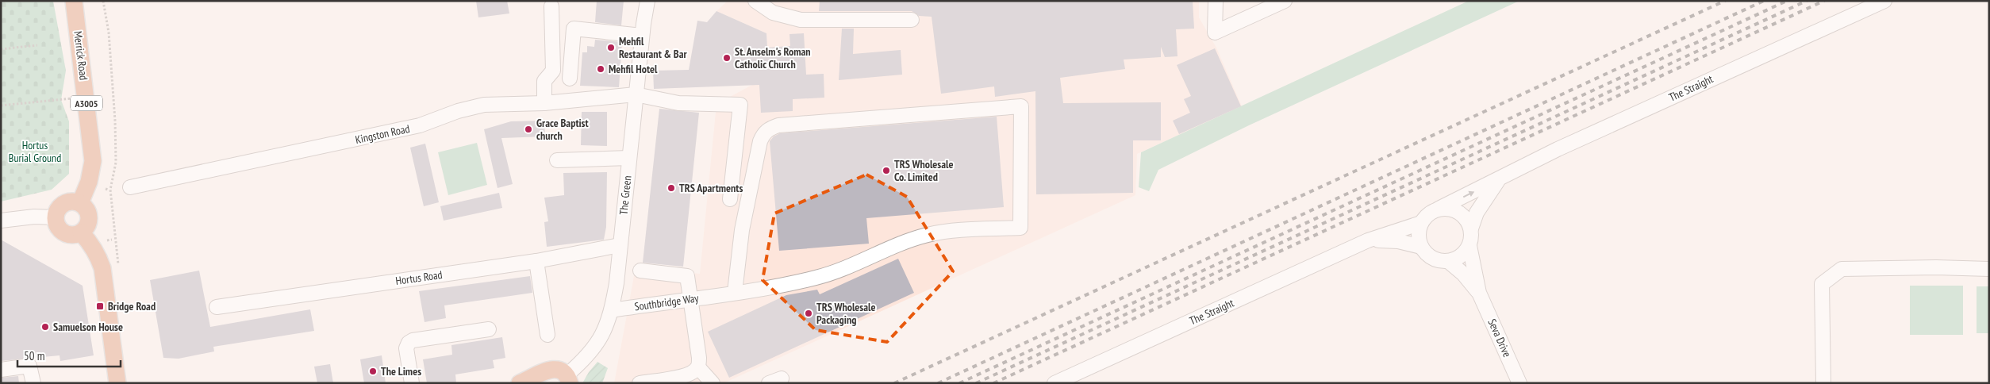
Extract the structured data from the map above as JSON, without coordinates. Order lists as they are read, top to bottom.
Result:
{
  "streets": {
    "main road": ["Merrick Road", "A3005"],
    "street": [
      "The Straight",
      "Kingston Road",
      "The Green",
      "Hortus Road",
      "Southbridge Way",
      "Seva Drive"
    ]
  },
  "crossings": [
    ["The Straight", "Seva Drive"],
    ["Kingston Road", "The Green"],
    ["The Green", "Hortus Road"],
    ["The Green", "Southbridge Way"]
  ],
  "parks": ["Hortus Burial Ground"],
  "places": {
    "other": [
      "Mehfil Restaurant & Bar",
      "St. Anselm's Roman Catholic Church",
      "Mehfil Hotel",
      "Grace Baptist church",
      "TRS Wholesale Co. Limited",
      "TRS Apartments",
      "TRS Wholesale Packaging",
      "Samuelson House",
      "The Limes"
    ],
    "transit": ["Bridge Road"]
  },
  "scale_bar": "50 m"
}
